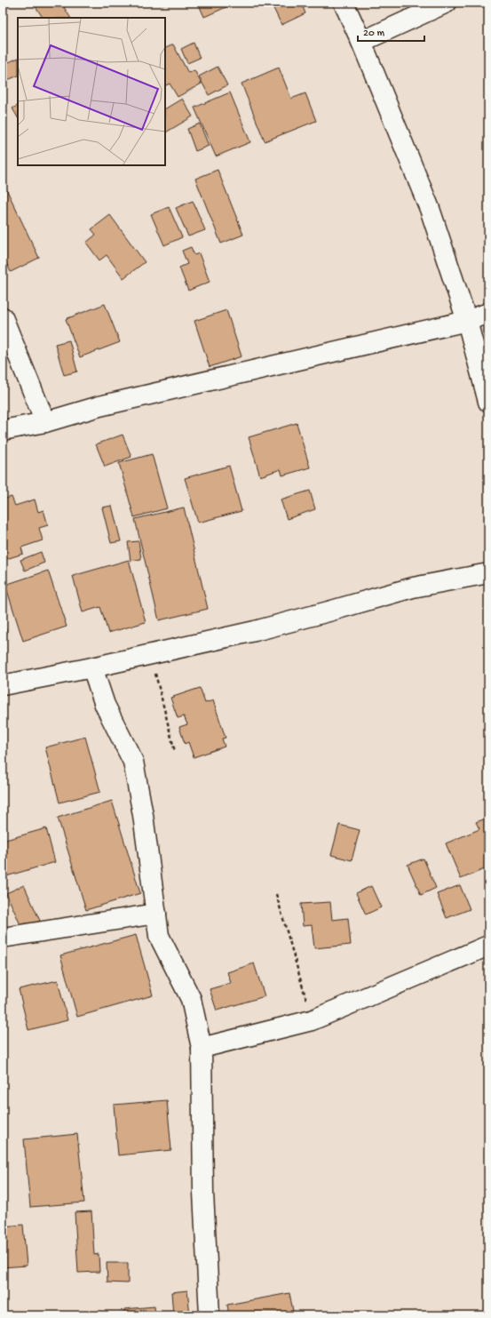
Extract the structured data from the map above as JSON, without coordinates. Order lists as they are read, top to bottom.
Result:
{
  "scale_bar": "20 m"
}
